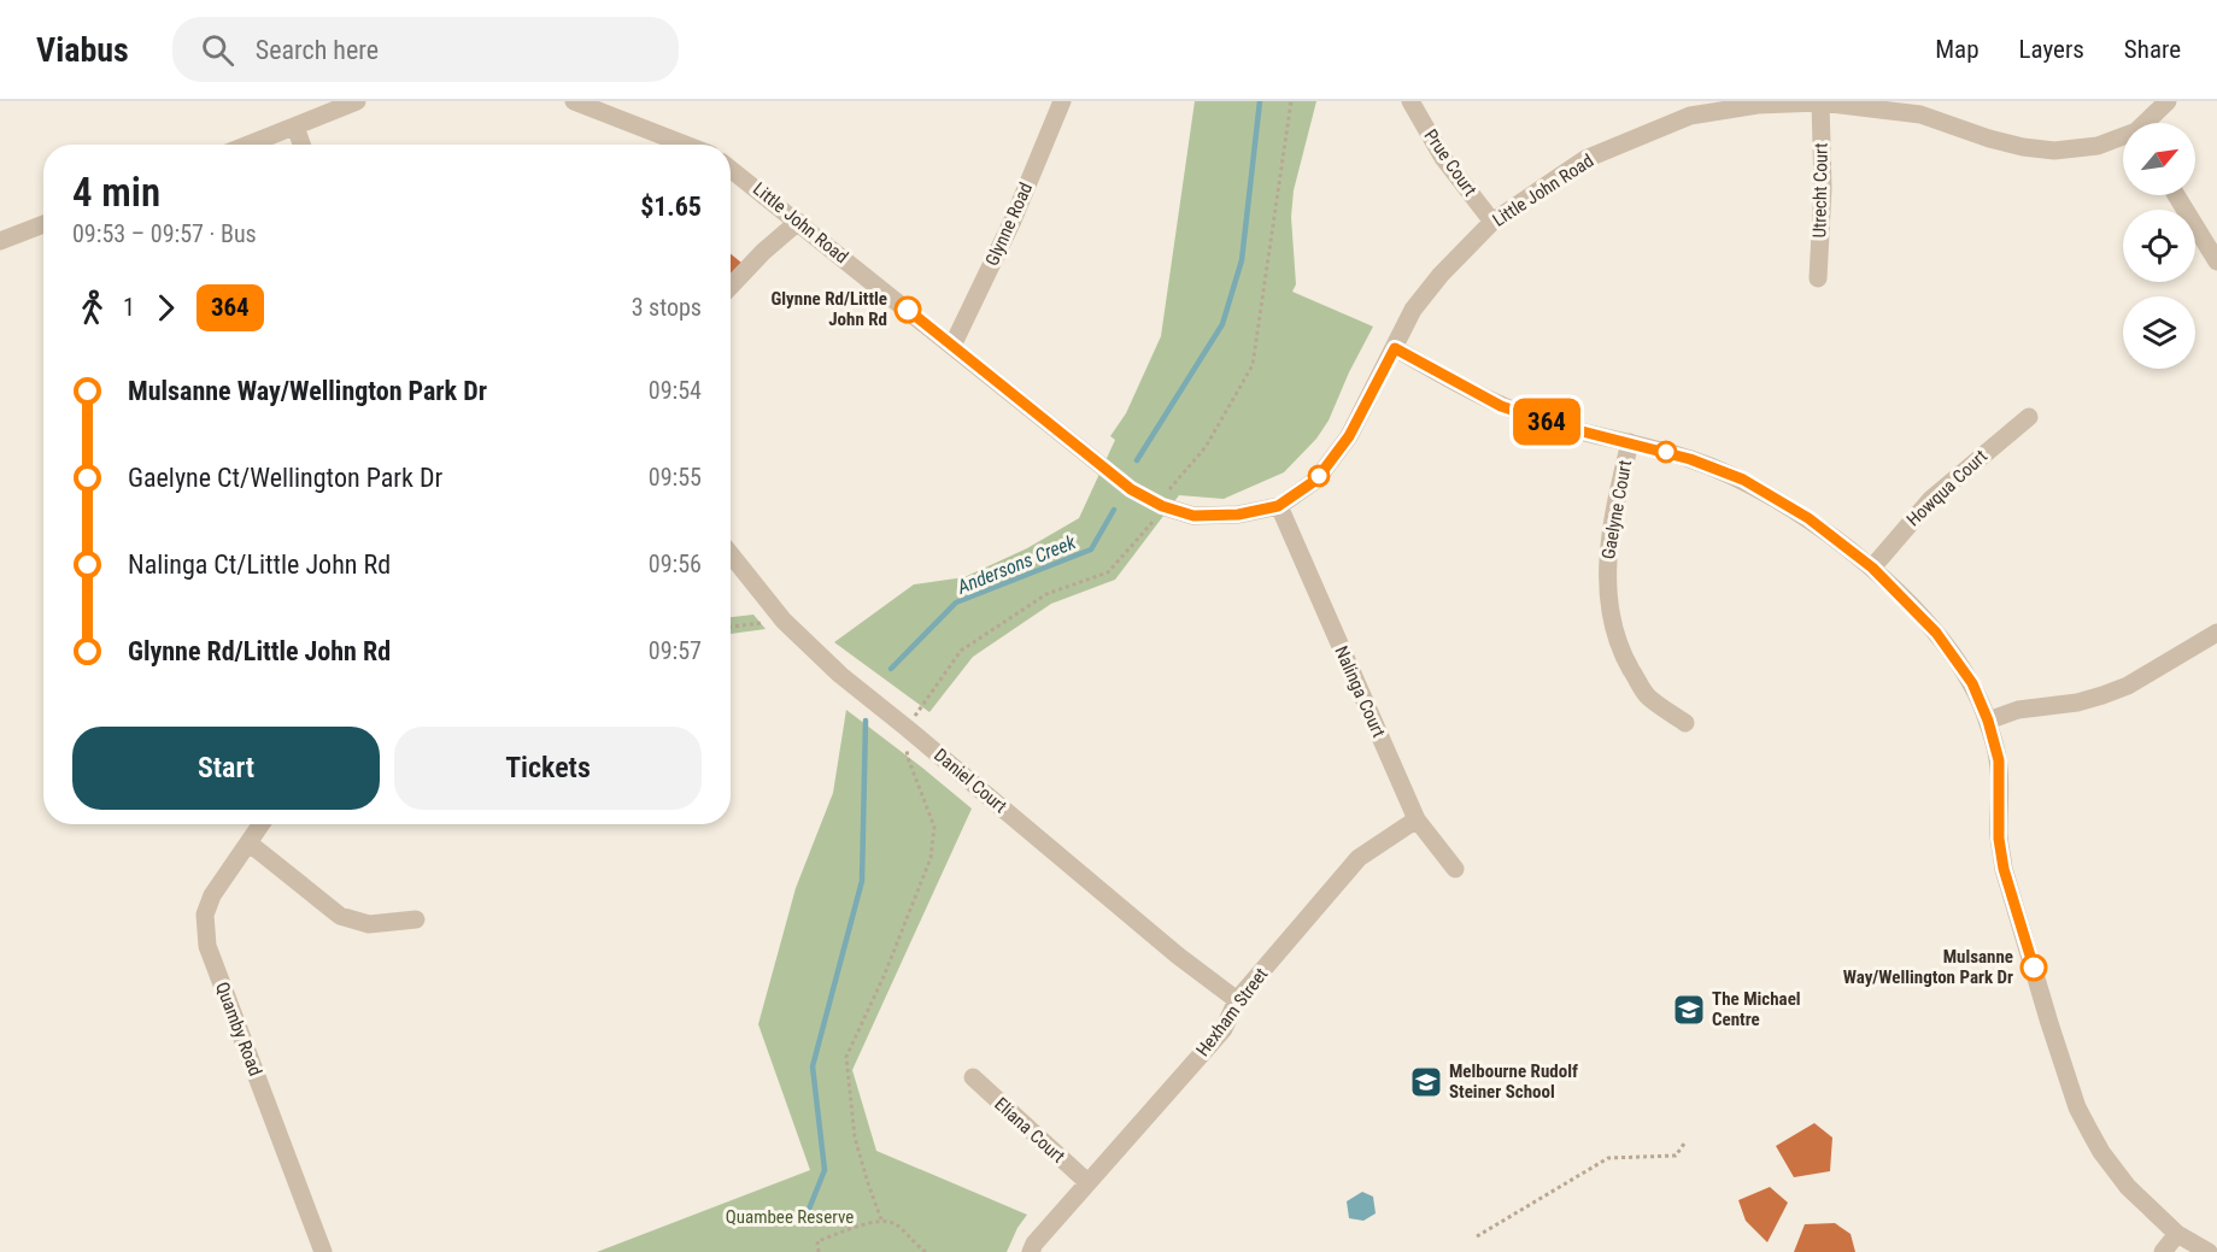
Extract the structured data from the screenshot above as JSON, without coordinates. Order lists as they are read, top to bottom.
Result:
{
  "streets": {
    "street": [
      "Prue Court",
      "Little John Road",
      "Utrecht Court",
      "Glynne Road",
      "Howqua Court",
      "Gaelyne Court",
      "Nalinga Court",
      "Daniel Court",
      "Hexham Street",
      "Quamby Road",
      "Eliana Court"
    ]
  },
  "crossings": [
    ["Prue Court", "Little John Road"],
    ["Little John Road", "Utrecht Court"],
    ["Little John Road", "Glynne Road"],
    ["Little John Road", "Nalinga Court"],
    ["Nalinga Court", "Hexham Street"],
    ["Daniel Court", "Hexham Street"],
    ["Hexham Street", "Eliana Court"]
  ],
  "water": ["Andersons Creek"],
  "parks": ["Quambee Reserve"],
  "places": {
    "other": ["Glynne Rd/Little John Rd", "Mulsanne Way/Wellington Park Dr"],
    "school or university": ["The Michael Centre", "Melbourne Rudolf Steiner School"]
  },
  "lines": ["bus line 364"],
  "north": "top right",
  "page": {
    "header": "Viabus",
    "search": "Search here",
    "nav": ["Map", "Layers", "Share"],
    "on_map": "364",
    "heading": ["4 min", "09:53 – 09:57 · Bus", "$1.65"],
    "legs": ["1", "364", "3 stops"],
    "list": [
      {
        "name": "Mulsanne Way/Wellington Park Dr",
        "value": "09:54"
      },
      {
        "name": "Gaelyne Ct/Wellington Park Dr",
        "value": "09:55"
      },
      {
        "name": "Nalinga Ct/Little John Rd",
        "value": "09:56"
      },
      {
        "name": "Glynne Rd/Little John Rd",
        "value": "09:57"
      }
    ],
    "buttons": ["Start", "Tickets"]
  }
}
